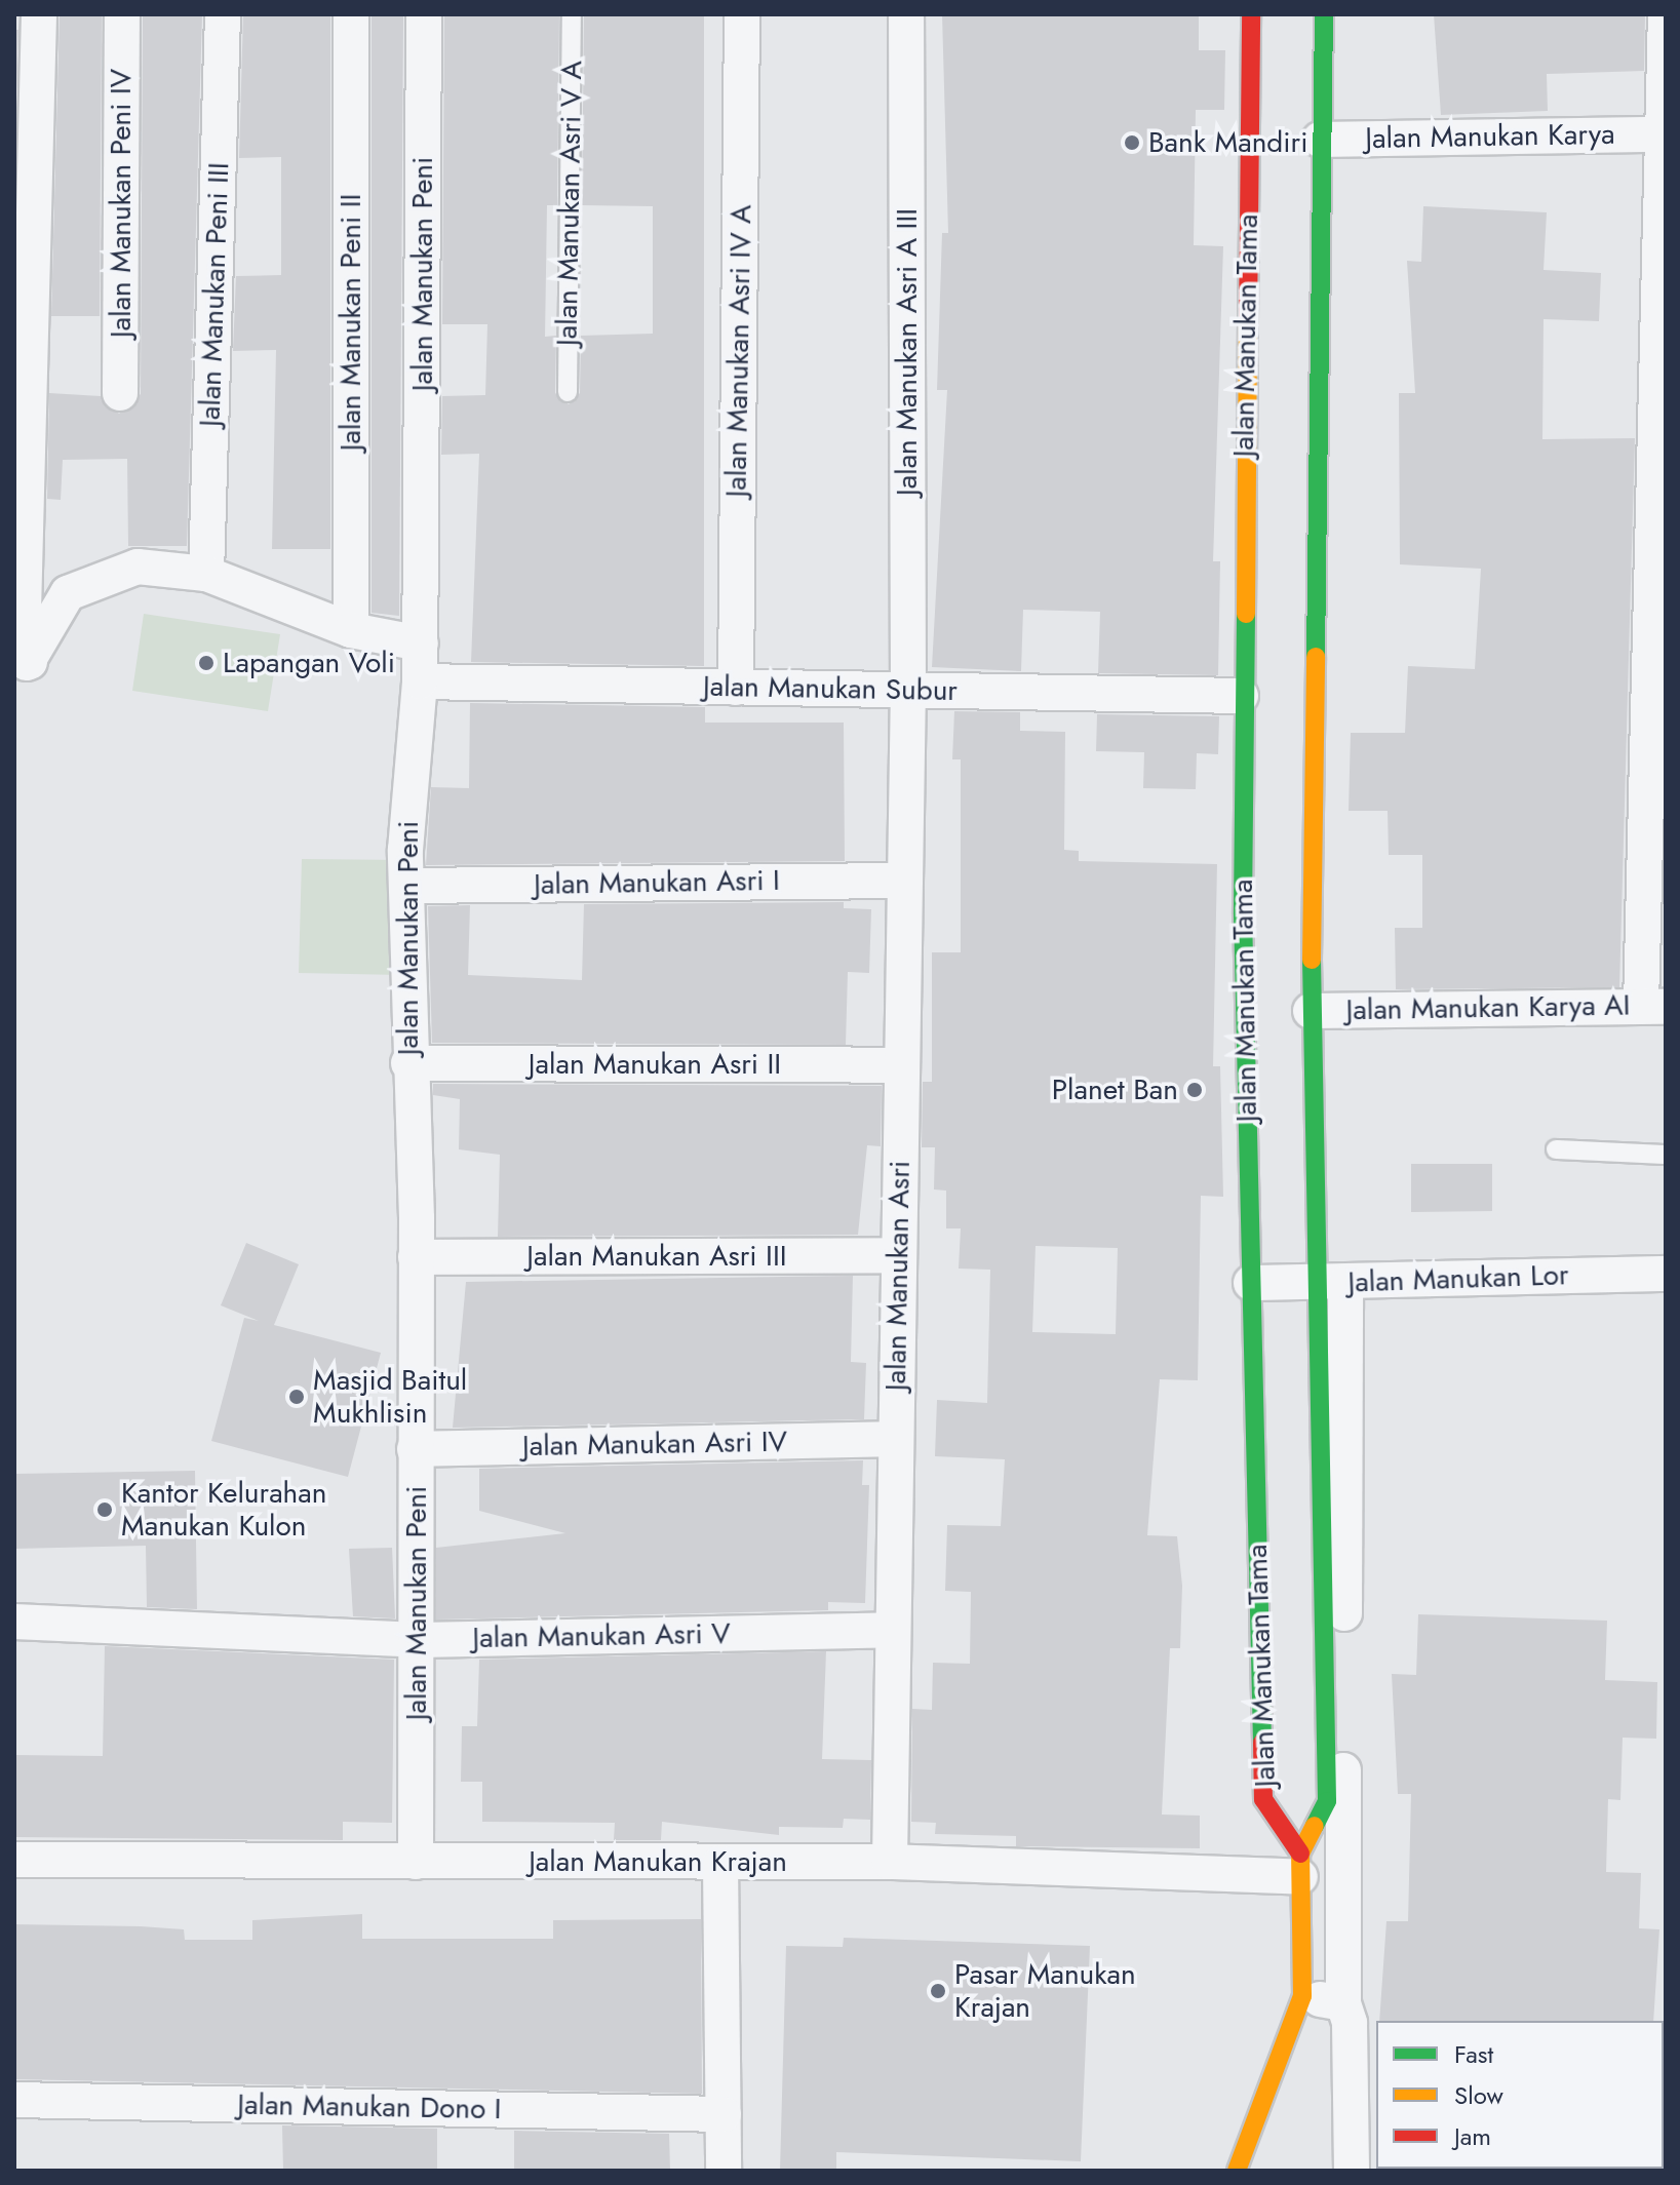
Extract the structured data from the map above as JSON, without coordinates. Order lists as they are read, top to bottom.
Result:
{
  "streets": {
    "street": [
      "Jalan Manukan Karya",
      "Jalan Manukan Peni IV",
      "Jalan Manukan Peni",
      "Jalan Manukan Peni III",
      "Jalan Manukan Peni II",
      "Jalan Manukan Tama",
      "Jalan Manukan Asri IV A",
      "Jalan Manukan Asri A III",
      "Jalan Manukan Subur",
      "Jalan Manukan Asri I",
      "Jalan Manukan Karya AI",
      "Jalan Manukan Asri II",
      "Jalan Manukan Asri III",
      "Jalan Manukan Asri",
      "Jalan Manukan Lor",
      "Jalan Manukan Asri IV",
      "Jalan Manukan Asri V",
      "Jalan Manukan Krajan",
      "Jalan Manukan Dono I"
    ],
    "lane": ["Jalan Manukan Asri V A"]
  },
  "crossings": [
    ["Jalan Manukan Peni", "Jalan Manukan Subur"],
    ["Jalan Manukan Peni", "Jalan Manukan Asri I"],
    ["Jalan Manukan Peni", "Jalan Manukan Asri II"],
    ["Jalan Manukan Peni", "Jalan Manukan Asri III"],
    ["Jalan Manukan Peni", "Jalan Manukan Asri IV"],
    ["Jalan Manukan Peni", "Jalan Manukan Asri V"],
    ["Jalan Manukan Peni", "Jalan Manukan Krajan"],
    ["Jalan Manukan Tama", "Jalan Manukan Subur"],
    ["Jalan Manukan Tama", "Jalan Manukan Lor"],
    ["Jalan Manukan Tama", "Jalan Manukan Krajan"],
    ["Jalan Manukan Asri IV A", "Jalan Manukan Subur"],
    ["Jalan Manukan Asri A III", "Jalan Manukan Subur"],
    ["Jalan Manukan Asri A III", "Jalan Manukan Asri"],
    ["Jalan Manukan Subur", "Jalan Manukan Asri"],
    ["Jalan Manukan Asri I", "Jalan Manukan Asri"],
    ["Jalan Manukan Asri II", "Jalan Manukan Asri"],
    ["Jalan Manukan Asri III", "Jalan Manukan Asri"],
    ["Jalan Manukan Asri", "Jalan Manukan Asri IV"],
    ["Jalan Manukan Asri", "Jalan Manukan Asri V"],
    ["Jalan Manukan Asri", "Jalan Manukan Krajan"]
  ],
  "places": [
    "Bank Mandiri",
    "Lapangan Voli",
    "Planet Ban",
    "Masjid Baitul Mukhlisin",
    "Kantor Kelurahan Manukan Kulon",
    "Pasar Manukan Krajan"
  ],
  "legend": ["Fast", "Slow", "Jam"]
}
